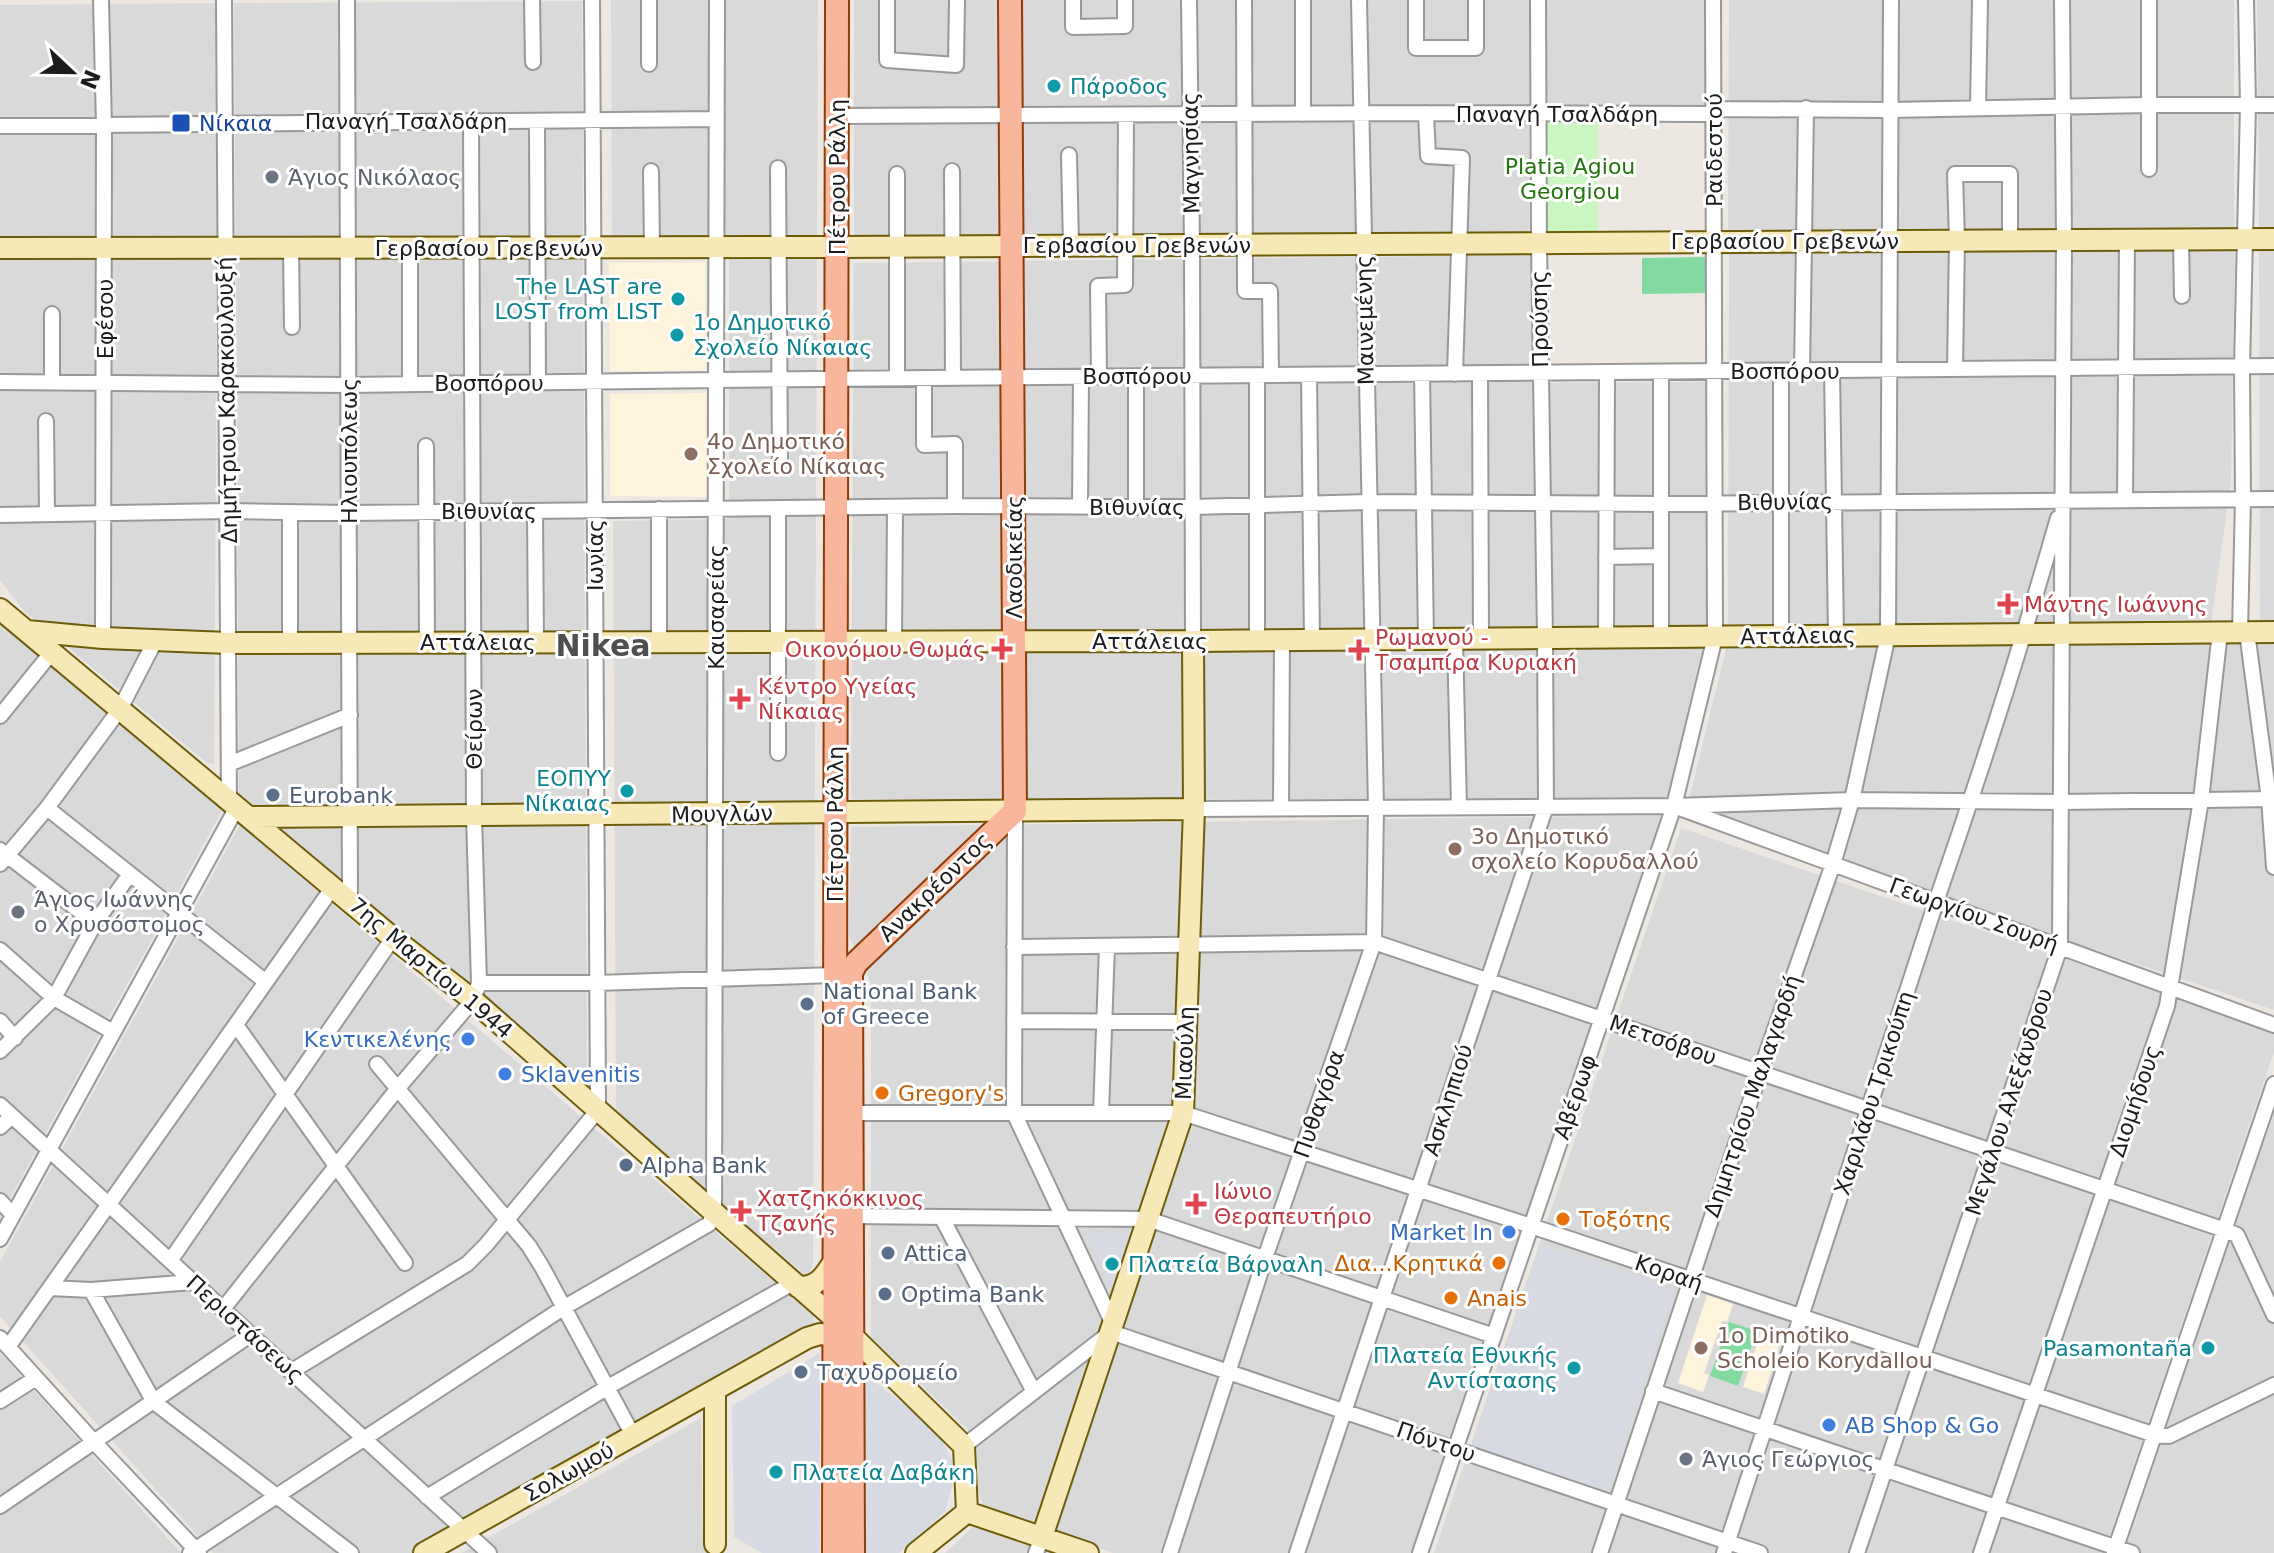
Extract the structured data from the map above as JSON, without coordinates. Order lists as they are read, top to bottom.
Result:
{
  "streets": {
    "main road": ["Πέτρου Ράλλη", "Λαοδικείας", "Ανακρέοντος"],
    "street": [
      "Παναγή Τσαλδάρη",
      "Ραιδεστού",
      "Μαγνησίας",
      "Γερβασίου Γρεβενών",
      "Εφέσου",
      "Προύσης",
      "Μαινεμένης",
      "Βοσπόρου",
      "Δημήτριου Καρακουλουξή",
      "Ηλιουπόλεως",
      "Βιθυνίας",
      "Ιωνίας",
      "Καισαρείας",
      "Αττάλειας",
      "Θείρων",
      "Μουγλών",
      "Γεωργίου Σουρή",
      "7ης Μαρτίου 1944",
      "Μετσόβου",
      "Μιαούλη",
      "Χαριλάου Τρικούπη",
      "Δημητρίου Μαλαγαρδή",
      "Αβέρωφ",
      "Ασκληπιού",
      "Διομήδους",
      "Μεγάλου Αλεξάνδρου",
      "Πυθαγόρα",
      "Κοραή",
      "Περιστάσεως",
      "Πόντου",
      "Σολωμού"
    ]
  },
  "crossings": [
    ["Παναγή Τσαλδάρη", "Ραιδεστού"],
    ["Παναγή Τσαλδάρη", "Μαγνησίας"],
    ["Παναγή Τσαλδάρη", "Πέτρου Ράλλη"],
    ["Παναγή Τσαλδάρη", "Εφέσου"],
    ["Παναγή Τσαλδάρη", "Προύσης"],
    ["Παναγή Τσαλδάρη", "Μαινεμένης"],
    ["Παναγή Τσαλδάρη", "Δημήτριου Καρακουλουξή"],
    ["Παναγή Τσαλδάρη", "Ηλιουπόλεως"],
    ["Παναγή Τσαλδάρη", "Ιωνίας"],
    ["Παναγή Τσαλδάρη", "Λαοδικείας"],
    ["Παναγή Τσαλδάρη", "Καισαρείας"],
    ["Παναγή Τσαλδάρη", "Θείρων"],
    ["Παναγή Τσαλδάρη", "Δημητρίου Μαλαγαρδή"],
    ["Παναγή Τσαλδάρη", "Μεγάλου Αλεξάνδρου"],
    ["Ραιδεστού", "Γερβασίου Γρεβενών"],
    ["Ραιδεστού", "Βοσπόρου"],
    ["Ραιδεστού", "Βιθυνίας"],
    ["Ραιδεστού", "Αττάλειας"],
    ["Ραιδεστού", "Αβέρωφ"],
    ["Μαγνησίας", "Γερβασίου Γρεβενών"],
    ["Μαγνησίας", "Βοσπόρου"],
    ["Μαγνησίας", "Βιθυνίας"],
    ["Μαγνησίας", "Αττάλειας"],
    ["Μαγνησίας", "Μιαούλη"],
    ["Πέτρου Ράλλη", "Γερβασίου Γρεβενών"],
    ["Πέτρου Ράλλη", "Βοσπόρου"],
    ["Πέτρου Ράλλη", "Βιθυνίας"],
    ["Πέτρου Ράλλη", "Αττάλειας"],
    ["Πέτρου Ράλλη", "Μουγλών"],
    ["Πέτρου Ράλλη", "Ανακρέοντος"],
    ["Πέτρου Ράλλη", "7ης Μαρτίου 1944"],
    ["Πέτρου Ράλλη", "Κοραή"],
    ["Γερβασίου Γρεβενών", "Εφέσου"],
    ["Γερβασίου Γρεβενών", "Προύσης"],
    ["Γερβασίου Γρεβενών", "Μαινεμένης"],
    ["Γερβασίου Γρεβενών", "Δημήτριου Καρακουλουξή"],
    ["Γερβασίου Γρεβενών", "Ηλιουπόλεως"],
    ["Γερβασίου Γρεβενών", "Ιωνίας"],
    ["Γερβασίου Γρεβενών", "Λαοδικείας"],
    ["Γερβασίου Γρεβενών", "Καισαρείας"],
    ["Γερβασίου Γρεβενών", "Θείρων"],
    ["Γερβασίου Γρεβενών", "Δημητρίου Μαλαγαρδή"],
    ["Γερβασίου Γρεβενών", "Μεγάλου Αλεξάνδρου"],
    ["Εφέσου", "Βοσπόρου"],
    ["Εφέσου", "Βιθυνίας"],
    ["Εφέσου", "Αττάλειας"],
    ["Προύσης", "Βοσπόρου"],
    ["Προύσης", "Βιθυνίας"],
    ["Προύσης", "Αττάλειας"],
    ["Προύσης", "Ασκληπιού"],
    ["Μαινεμένης", "Βοσπόρου"],
    ["Μαινεμένης", "Βιθυνίας"],
    ["Μαινεμένης", "Αττάλειας"],
    ["Μαινεμένης", "Πυθαγόρα"],
    ["Βοσπόρου", "Δημήτριου Καρακουλουξή"],
    ["Βοσπόρου", "Ηλιουπόλεως"],
    ["Βοσπόρου", "Ιωνίας"],
    ["Βοσπόρου", "Λαοδικείας"],
    ["Βοσπόρου", "Καισαρείας"],
    ["Βοσπόρου", "Θείρων"],
    ["Βοσπόρου", "Δημητρίου Μαλαγαρδή"],
    ["Βοσπόρου", "Μεγάλου Αλεξάνδρου"],
    ["Δημήτριου Καρακουλουξή", "Βιθυνίας"],
    ["Δημήτριου Καρακουλουξή", "Αττάλειας"],
    ["Δημήτριου Καρακουλουξή", "Μουγλών"],
    ["Δημήτριου Καρακουλουξή", "7ης Μαρτίου 1944"],
    ["Ηλιουπόλεως", "Βιθυνίας"],
    ["Ηλιουπόλεως", "Αττάλειας"],
    ["Ηλιουπόλεως", "Μουγλών"],
    ["Ηλιουπόλεως", "7ης Μαρτίου 1944"],
    ["Βιθυνίας", "Ιωνίας"],
    ["Βιθυνίας", "Λαοδικείας"],
    ["Βιθυνίας", "Καισαρείας"],
    ["Βιθυνίας", "Θείρων"],
    ["Βιθυνίας", "Χαριλάου Τρικούπη"],
    ["Βιθυνίας", "Δημητρίου Μαλαγαρδή"],
    ["Βιθυνίας", "Μεγάλου Αλεξάνδρου"],
    ["Ιωνίας", "Αττάλειας"],
    ["Ιωνίας", "Μουγλών"],
    ["Ιωνίας", "7ης Μαρτίου 1944"],
    ["Λαοδικείας", "Αττάλειας"],
    ["Λαοδικείας", "Μουγλών"],
    ["Λαοδικείας", "Ανακρέοντος"],
    ["Λαοδικείας", "Μετσόβου"],
    ["Λαοδικείας", "Κοραή"],
    ["Καισαρείας", "Αττάλειας"],
    ["Καισαρείας", "Μουγλών"],
    ["Καισαρείας", "7ης Μαρτίου 1944"],
    ["Αττάλειας", "Θείρων"],
    ["Αττάλειας", "7ης Μαρτίου 1944"],
    ["Αττάλειας", "Μιαούλη"],
    ["Αττάλειας", "Χαριλάου Τρικούπη"],
    ["Αττάλειας", "Δημητρίου Μαλαγαρδή"],
    ["Αττάλειας", "Αβέρωφ"],
    ["Αττάλειας", "Ασκληπιού"],
    ["Αττάλειας", "Διομήδους"],
    ["Αττάλειας", "Μεγάλου Αλεξάνδρου"],
    ["Αττάλειας", "Πυθαγόρα"],
    ["Θείρων", "Μουγλών"],
    ["Θείρων", "7ης Μαρτίου 1944"],
    ["Μουγλών", "Ανακρέοντος"],
    ["Μουγλών", "7ης Μαρτίου 1944"],
    ["Μουγλών", "Μιαούλη"],
    ["Γεωργίου Σουρή", "Χαριλάου Τρικούπη"],
    ["Γεωργίου Σουρή", "Δημητρίου Μαλαγαρδή"],
    ["Γεωργίου Σουρή", "Αβέρωφ"],
    ["Γεωργίου Σουρή", "Διομήδους"],
    ["Γεωργίου Σουρή", "Μεγάλου Αλεξάνδρου"],
    ["Μετσόβου", "Μιαούλη"],
    ["Μετσόβου", "Χαριλάου Τρικούπη"],
    ["Μετσόβου", "Δημητρίου Μαλαγαρδή"],
    ["Μετσόβου", "Αβέρωφ"],
    ["Μετσόβου", "Ασκληπιού"],
    ["Μετσόβου", "Διομήδους"],
    ["Μετσόβου", "Μεγάλου Αλεξάνδρου"],
    ["Μετσόβου", "Πυθαγόρα"],
    ["Μιαούλη", "Κοραή"],
    ["Μιαούλη", "Πόντου"],
    ["Χαριλάου Τρικούπη", "Μεγάλου Αλεξάνδρου"],
    ["Χαριλάου Τρικούπη", "Κοραή"],
    ["Χαριλάου Τρικούπη", "Πόντου"],
    ["Δημητρίου Μαλαγαρδή", "Κοραή"],
    ["Δημητρίου Μαλαγαρδή", "Πόντου"],
    ["Αβέρωφ", "Κοραή"],
    ["Αβέρωφ", "Πόντου"],
    ["Ασκληπιού", "Κοραή"],
    ["Ασκληπιού", "Πόντου"],
    ["Διομήδους", "Κοραή"],
    ["Μεγάλου Αλεξάνδρου", "Κοραή"],
    ["Πυθαγόρα", "Κοραή"],
    ["Πυθαγόρα", "Πόντου"],
    ["Περιστάσεως", "Σολωμού"]
  ],
  "districts": ["Nikea"],
  "parks": ["Platia Agiou Georgiou"],
  "places": {
    "other": [
      "Πάροδος",
      "Άγιος Νικόλαος",
      "The LAST are LOST from LIST",
      "1ο Δημοτικό Σχολείο Νίκαιας",
      "4ο Δημοτικό Σχολείο Νίκαιας",
      "ΕΟΠΥΥ Νίκαιας",
      "Eurobank",
      "3ο Δημοτικό σχολείο Κορυδαλλού",
      "Άγιος Ιωάννης ο Χρυσόστομος",
      "National Bank of Greece",
      "Κεντικελένης",
      "Sklavenitis",
      "Gregory's",
      "Alpha Bank",
      "Τοξότης",
      "Market In",
      "Attica",
      "Δια...Κρητικά",
      "Πλατεία Βάρναλη",
      "Optima Bank",
      "Anais",
      "1o Dimotiko Scholeio Korydallou",
      "Pasamontaña",
      "Πλατεία Εθνικής Αντίστασης",
      "Ταχυδρομείο",
      "ΑΒ Shop & Go",
      "Άγιος Γεώργιος",
      "Πλατεία Δαβάκη"
    ],
    "transit": ["Νίκαια"],
    "health": [
      "Μάντης Ιωάννης",
      "Οικονόμου Θωμάς",
      "Ρωμανού - Τσαμπίρα Κυριακή",
      "Κέντρο Υγείας Νίκαιας",
      "Ιώνιο Θεραπευτήριο",
      "Χατζηκόκκινος Τζανής"
    ]
  },
  "north": "right"
}
